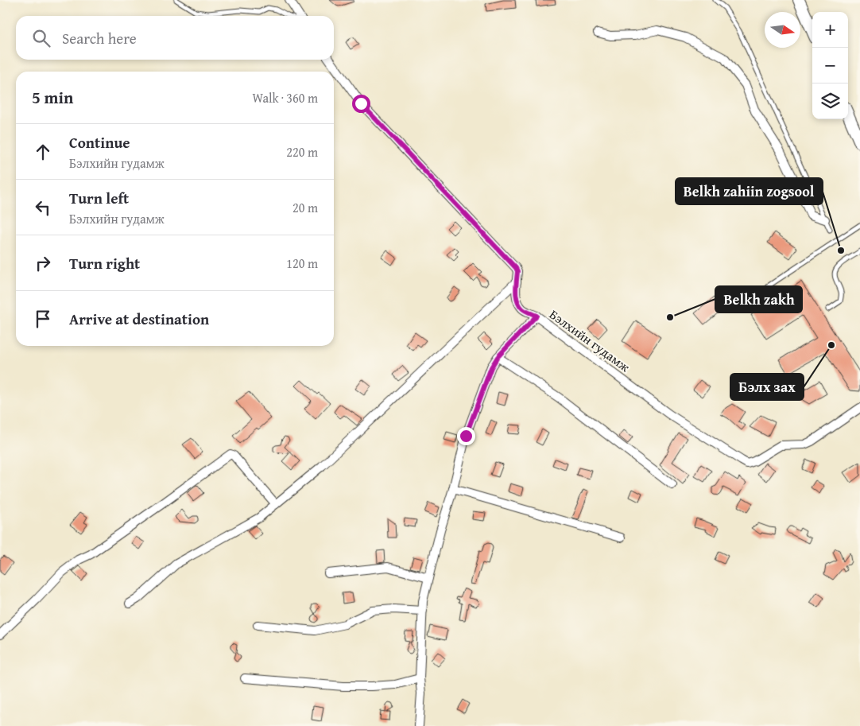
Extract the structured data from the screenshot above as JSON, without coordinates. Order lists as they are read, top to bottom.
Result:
{
  "streets": {
    "street": ["Бэлхийн гудамж"]
  },
  "places": ["Belkh zahiin zogsool", "Belkh zakh", "Бэлх зах"],
  "north": "right",
  "page": {
    "map_buttons": ["+", "−"],
    "search": "Search here",
    "heading": ["5 min", "Walk · 360 m"],
    "list": [
      ["Continue", "Бэлхийн гудамж", "220 m"],
      ["Turn left", "Бэлхийн гудамж", "20 m"],
      ["Turn right", "120 m"],
      "Arrive at destination"
    ]
  }
}
